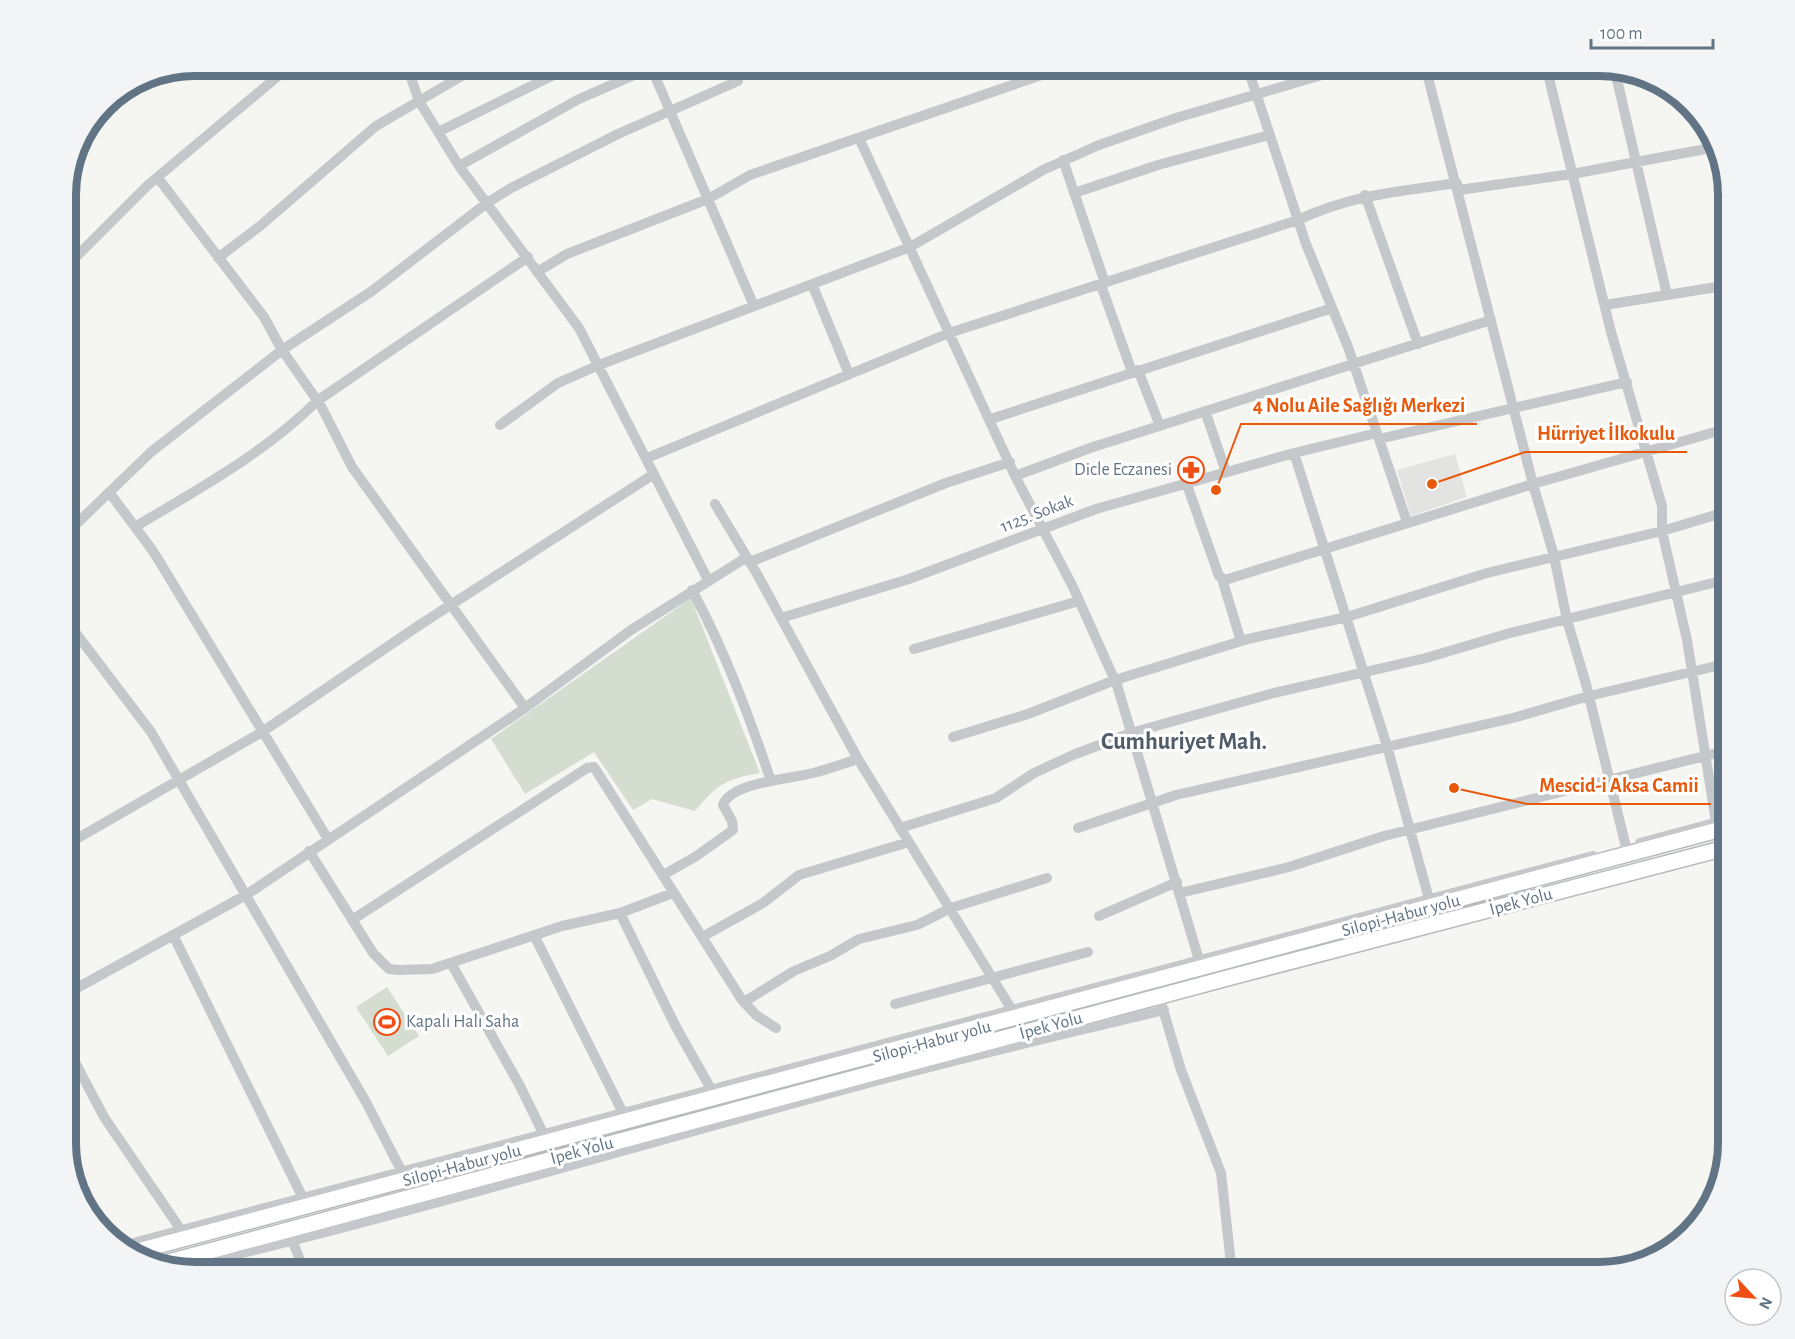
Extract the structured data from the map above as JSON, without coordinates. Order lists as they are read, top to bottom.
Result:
{
  "streets": {
    "highway": ["İpek Yolu", "Silopi-Habur yolu"],
    "street": ["1125. Sokak"]
  },
  "districts": ["Cumhuriyet Mah."],
  "places": {
    "pharmacy": ["Dicle Eczanesi"],
    "other": ["Hürriyet İlkokulu", "4 Nolu Aile Sağlığı Merkezi", "Mescid-i Aksa Camii"],
    "sports": ["Kapalı Halı Saha"]
  },
  "scale_bar": "100 m",
  "north": "bottom right"
}
